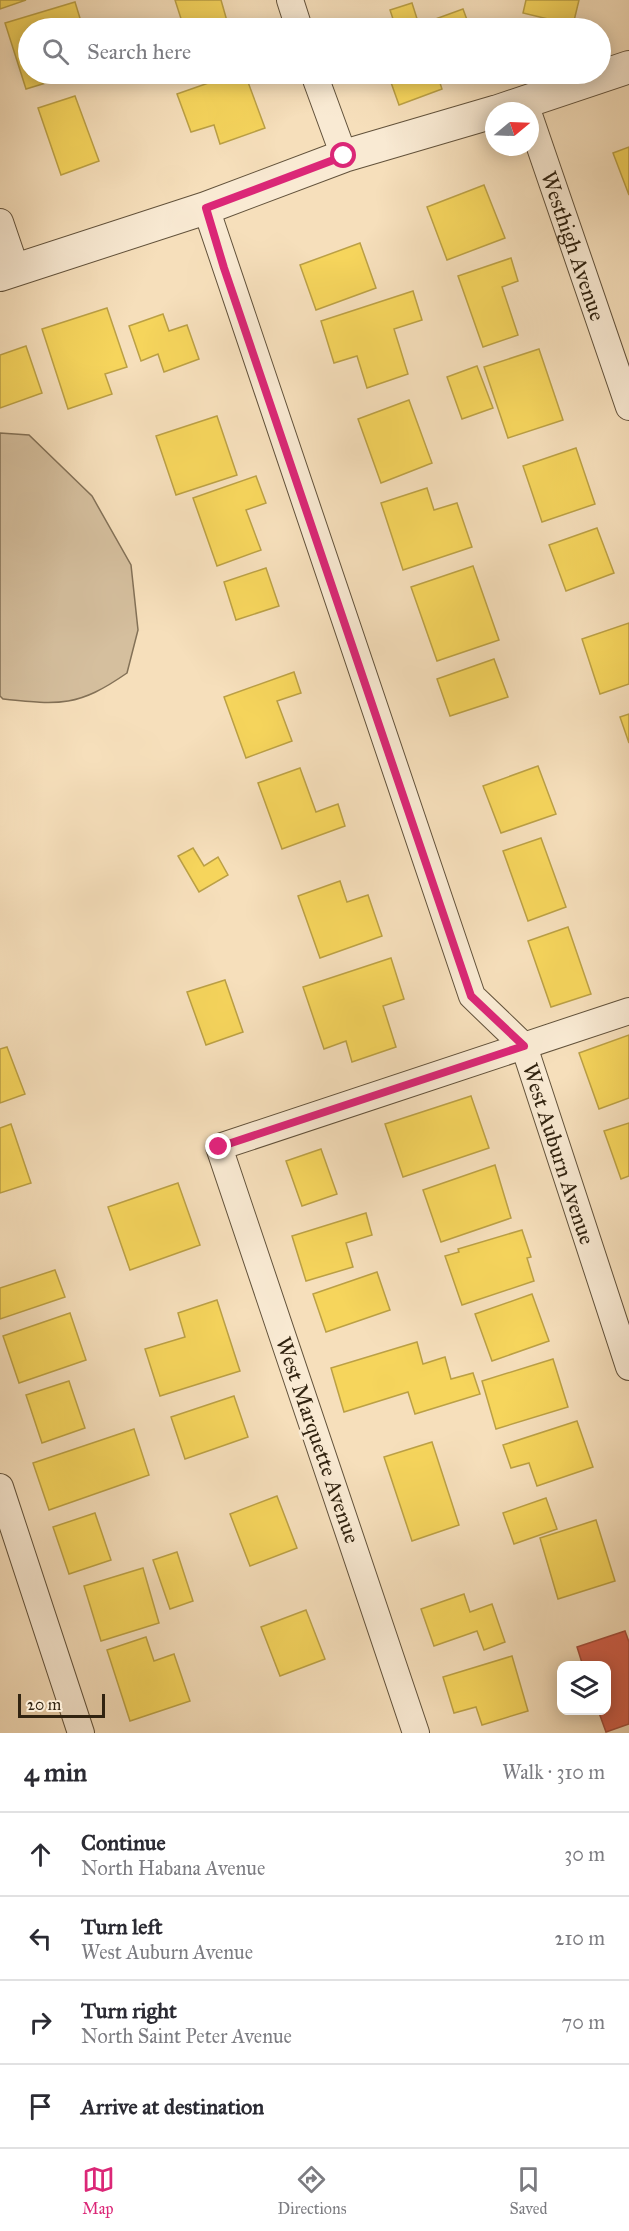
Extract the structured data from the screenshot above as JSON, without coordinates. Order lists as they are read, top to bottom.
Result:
{
  "streets": {
    "street": ["Westhigh Avenue", "West Auburn Avenue", "West Marquette Avenue"]
  },
  "crossings": [
    ["West Auburn Avenue", "West Marquette Avenue"]
  ],
  "scale_bar": "20 m",
  "north": "right",
  "page": {
    "search": "Search here",
    "scale": "20 m",
    "heading": ["4 min", "Walk · 310 m"],
    "list": [
      ["Continue", "North Habana Avenue", "30 m"],
      ["Turn left", "West Auburn Avenue", "210 m"],
      ["Turn right", "North Saint Peter Avenue", "70 m"],
      "Arrive at destination"
    ],
    "nav": ["Map", "Directions", "Saved"]
  }
}
